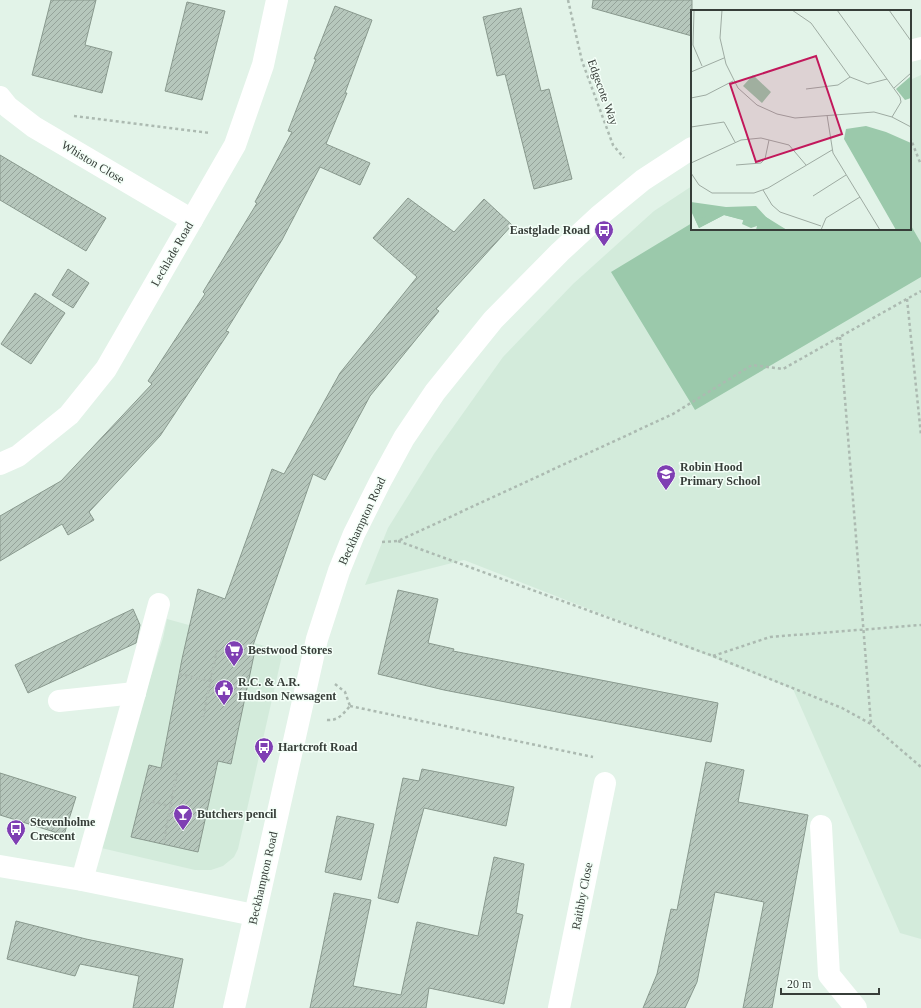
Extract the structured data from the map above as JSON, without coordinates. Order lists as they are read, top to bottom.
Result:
{
  "streets": {
    "street": [
      "Whiston Close",
      "Lechlade Road",
      "Beckhampton Road",
      "Raithby Close"
    ],
    "path": ["Edgecote Way"]
  },
  "crossings": [
    ["Edgecote Way", "Beckhampton Road"],
    ["Whiston Close", "Lechlade Road"]
  ],
  "places": {
    "bus stop": ["Eastglade Road", "Hartcroft Road", "Stevenholme Crescent"],
    "school or university": ["Robin Hood Primary School"],
    "supermarket": ["Bestwood Stores"],
    "public building": ["R.C. & A.R. Hudson Newsagent"],
    "bar": ["Butchers pencil"]
  },
  "scale_bar": "20 m"
}
